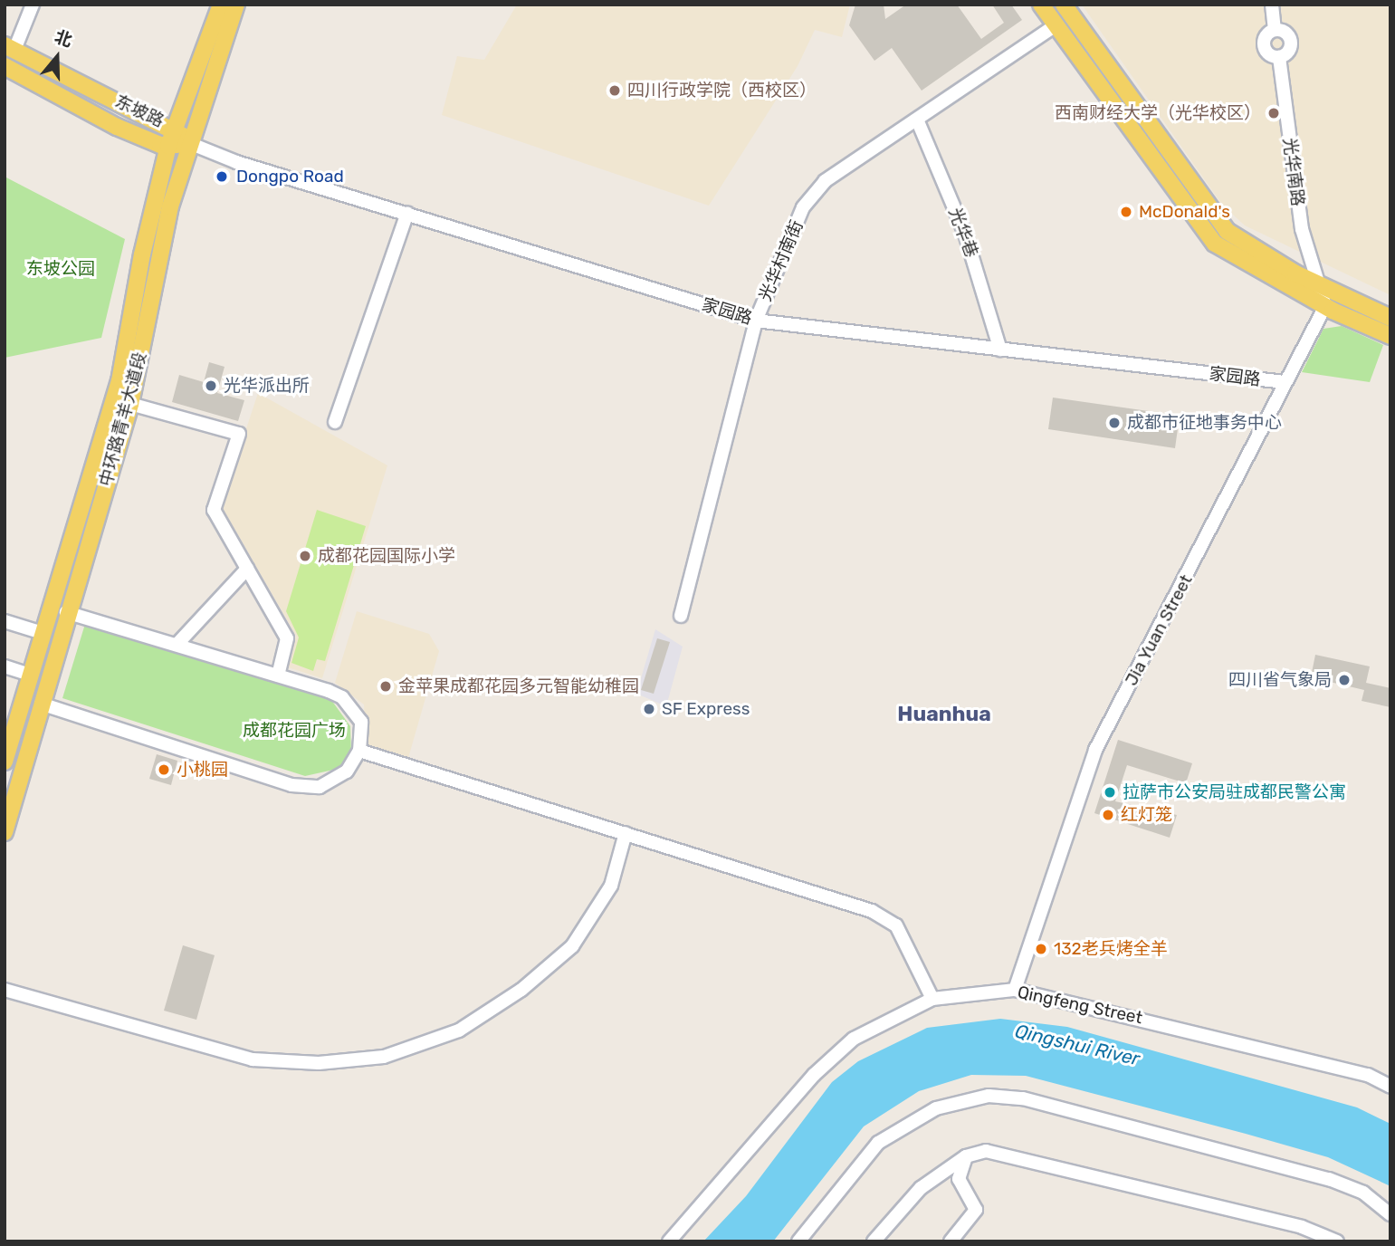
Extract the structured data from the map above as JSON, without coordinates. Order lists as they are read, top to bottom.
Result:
{
  "streets": {
    "main road": ["东坡路", "中环路青羊大道段"],
    "street": [
      "光华南路",
      "光华巷",
      "光华村南街",
      "家园路",
      "Jia Yuan Street",
      "Qingfeng Street"
    ]
  },
  "crossings": [
    ["东坡路", "家园路"],
    ["东坡路", "中环路青羊大道段"],
    ["光华巷", "光华村南街"],
    ["光华巷", "家园路"],
    ["光华村南街", "家园路"],
    ["家园路", "中环路青羊大道段"],
    ["家园路", "Jia Yuan Street"],
    ["Jia Yuan Street", "Qingfeng Street"]
  ],
  "districts": ["Huanhua"],
  "water": ["Qingshui River"],
  "parks": ["东坡公园", "成都花园广场"],
  "places": [
    "四川行政学院（西校区）",
    "西南财经大学（光华校区）",
    "Dongpo Road",
    "McDonald's",
    "光华派出所",
    "成都市征地事务中心",
    "成都花园国际小学",
    "四川省气象局",
    "金苹果成都花园多元智能幼稚园",
    "SF Express",
    "小桃园",
    "拉萨市公安局驻成都民警公寓",
    "红灯笼",
    "132老兵烤全羊"
  ],
  "north": "top"
}
